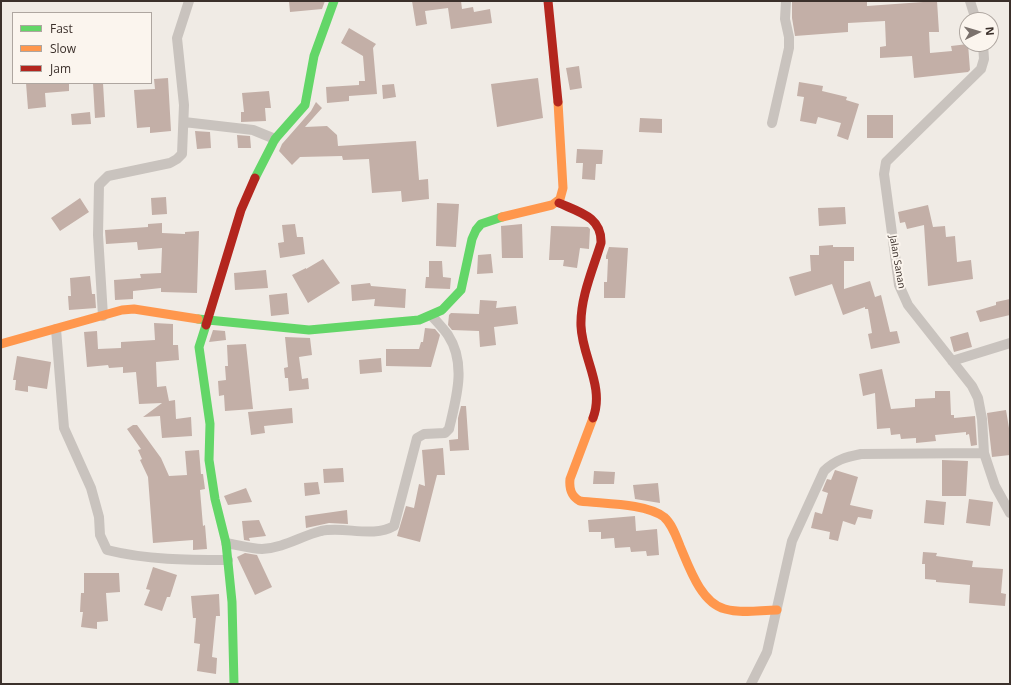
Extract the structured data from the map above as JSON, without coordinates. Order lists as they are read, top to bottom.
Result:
{
  "streets": {
    "street": ["Jalan Sanan"]
  },
  "legend": ["Fast", "Slow", "Jam"],
  "north": "right"
}
